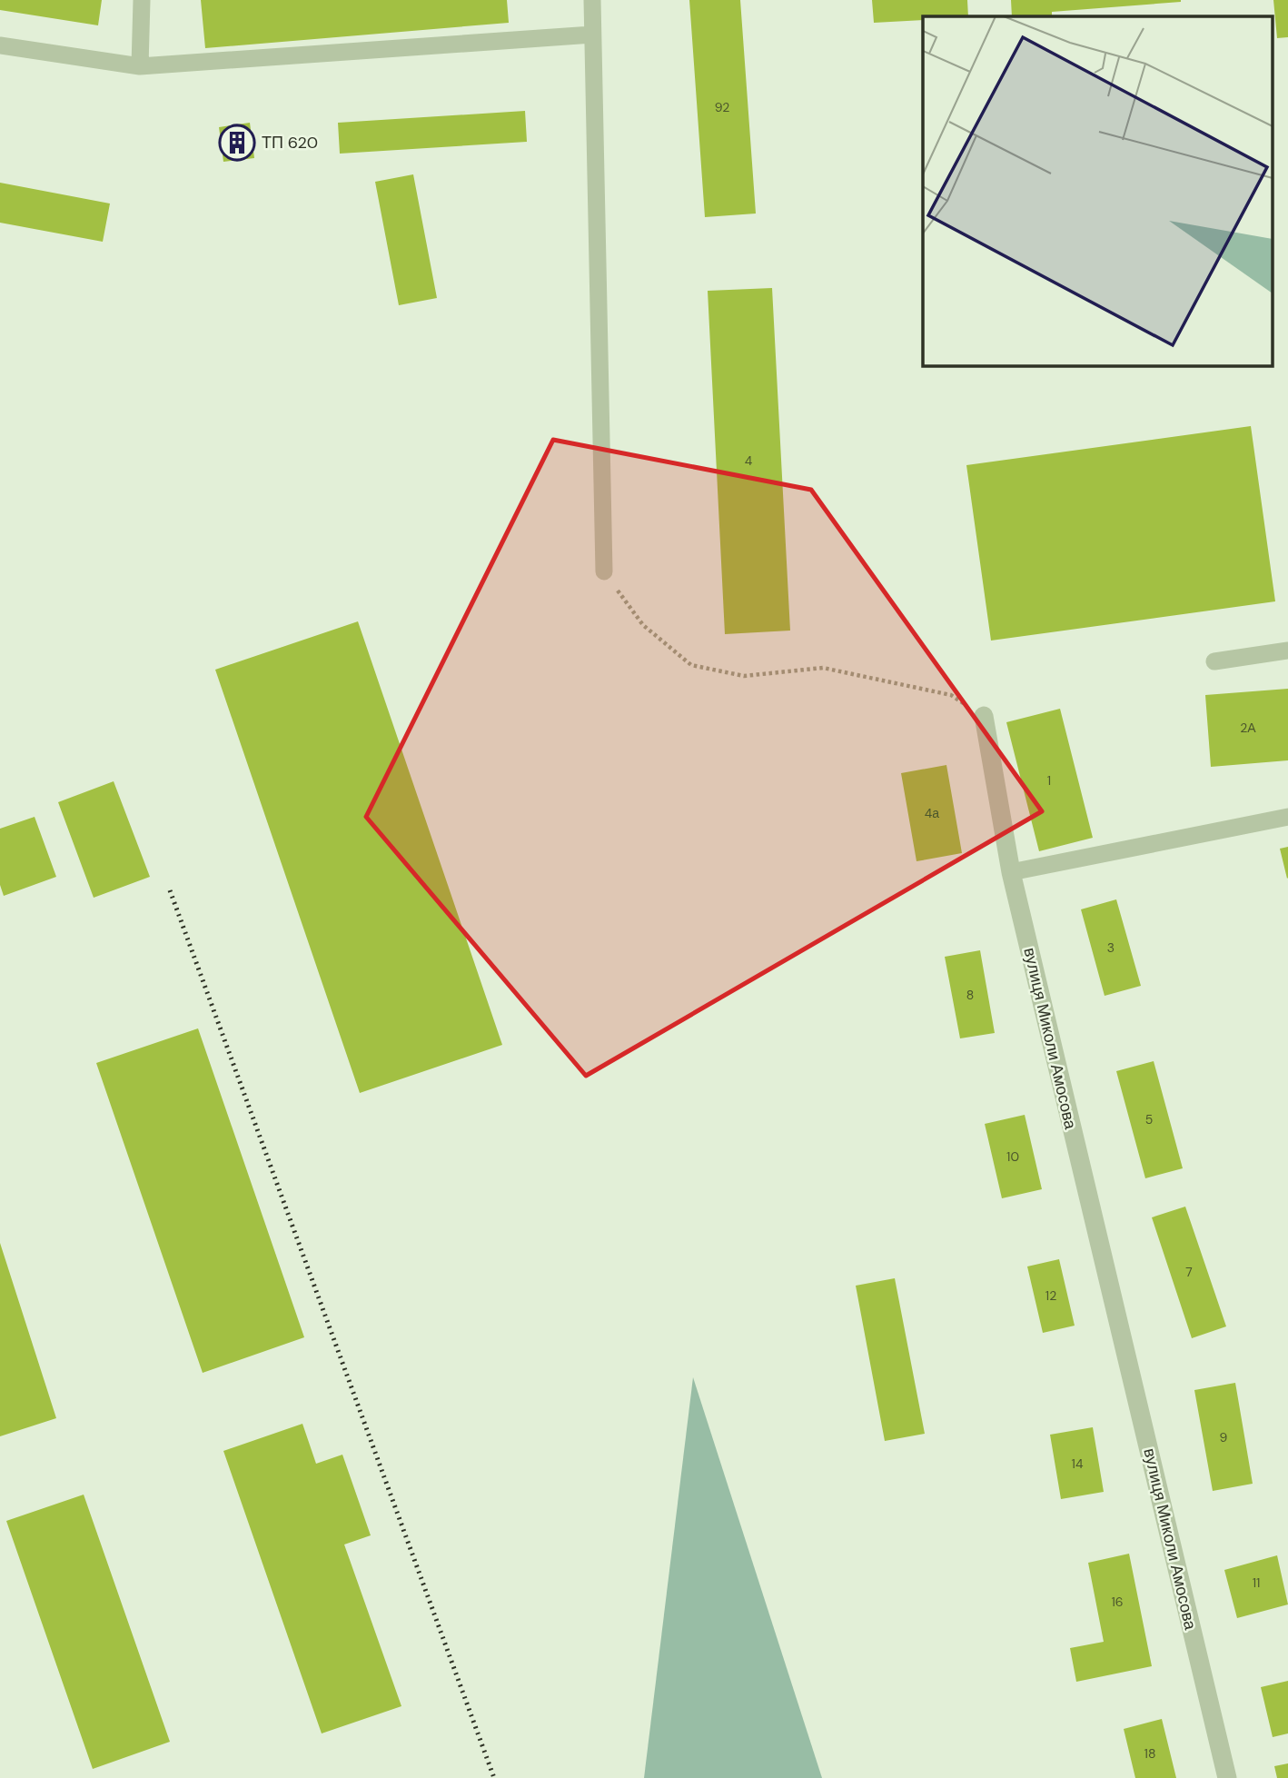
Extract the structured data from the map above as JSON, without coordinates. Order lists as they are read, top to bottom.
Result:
{
  "streets": {
    "street": ["вулиця Миколи Амосова"]
  },
  "places": {
    "building": ["ТП 620"]
  },
  "house_numbers": [
    "92",
    "4",
    "2А",
    "1",
    "4а",
    "3",
    "8",
    "5",
    "10",
    "7",
    "12",
    "9",
    "14",
    "11",
    "16",
    "18"
  ]
}
